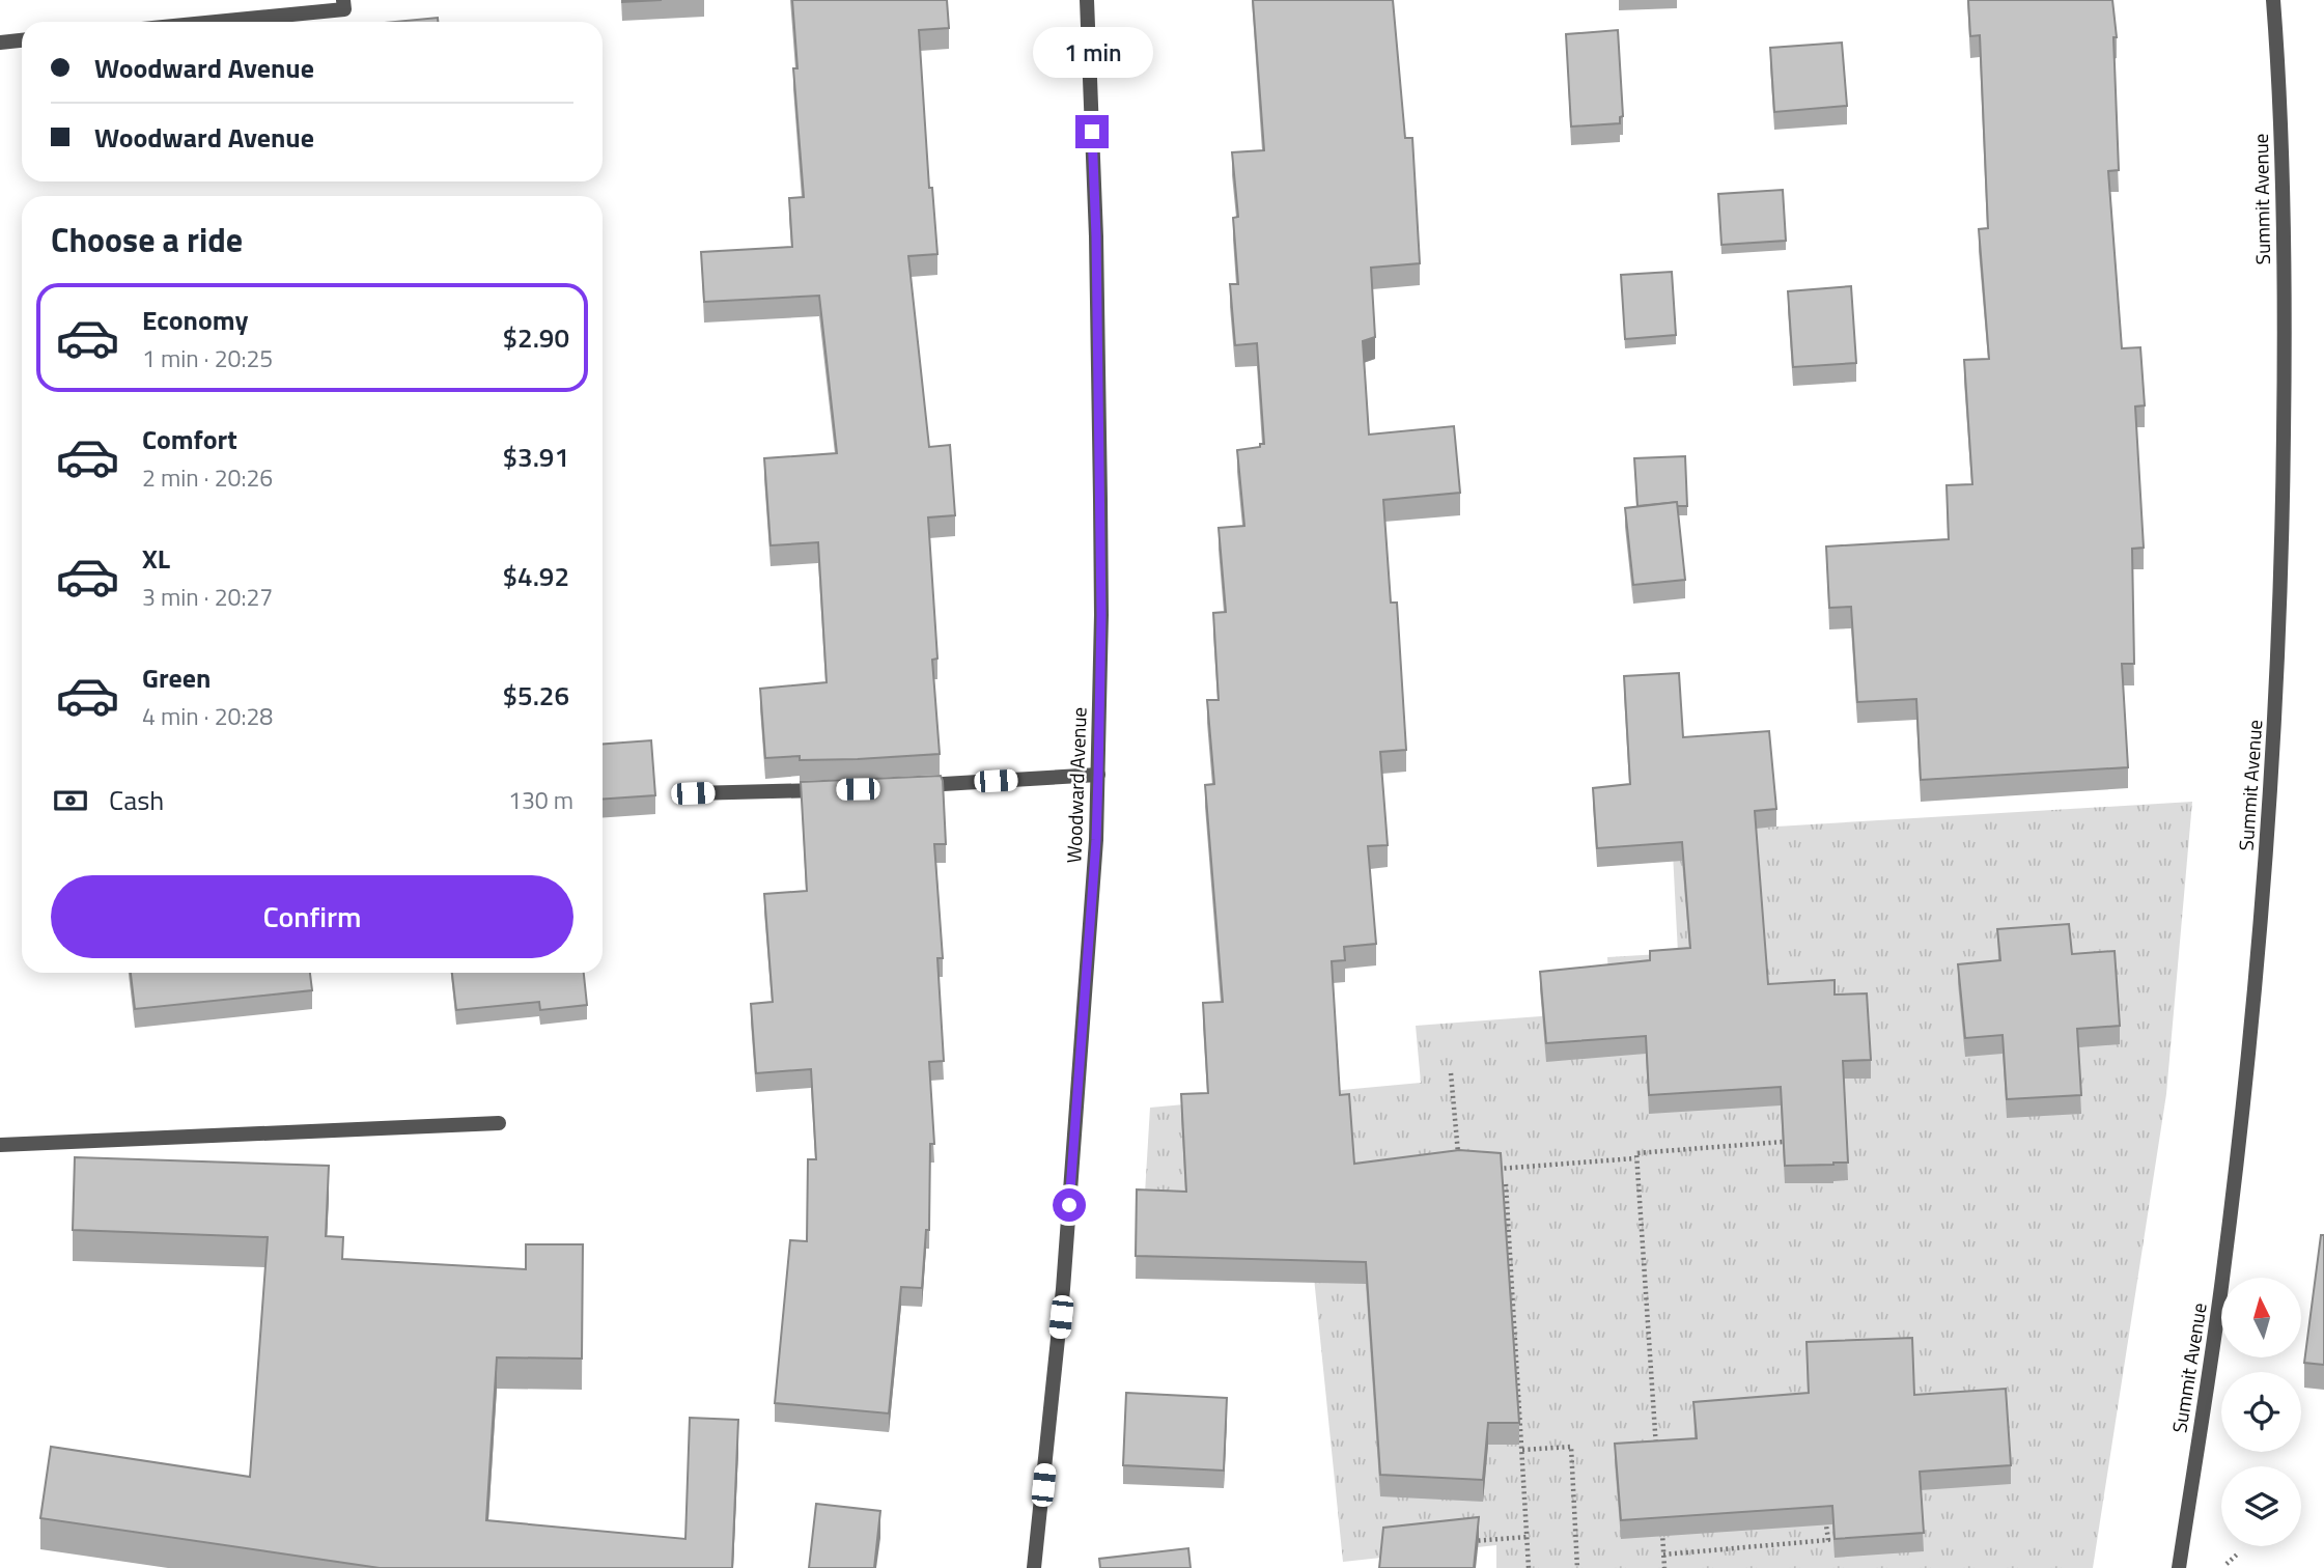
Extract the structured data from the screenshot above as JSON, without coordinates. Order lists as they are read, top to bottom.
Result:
{
  "streets": {
    "street": ["Summit Avenue", "Woodward Avenue"]
  },
  "north": "top",
  "page": {
    "banner": ["Woodward Avenue", "Woodward Avenue"],
    "bubble": "1 min",
    "heading": "Choose a ride",
    "list": [
      {
        "name": "Economy",
        "note": "1 min · 20:25",
        "value": "$2.90"
      },
      {
        "name": "Comfort",
        "note": "2 min · 20:26",
        "value": "$3.91"
      },
      {
        "name": "XL",
        "note": "3 min · 20:27",
        "value": "$4.92"
      },
      {
        "name": "Green",
        "note": "4 min · 20:28",
        "value": "$5.26"
      }
    ],
    "pay": ["Cash", "130 m"],
    "buttons": "Confirm"
  }
}
